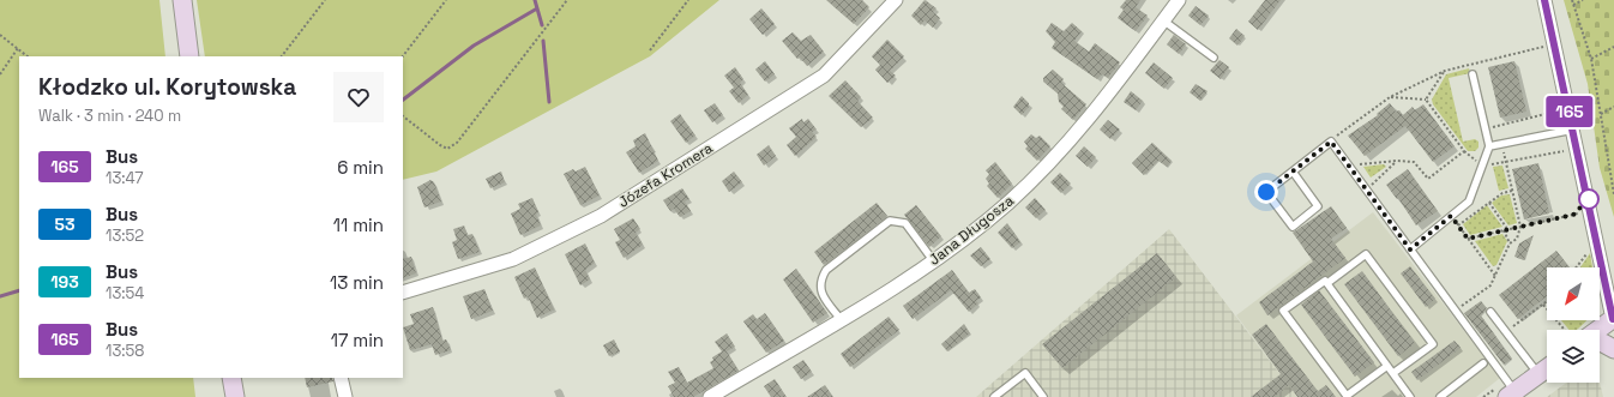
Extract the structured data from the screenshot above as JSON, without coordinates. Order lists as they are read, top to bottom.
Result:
{
  "streets": {
    "street": ["Józefa Kromera", "Jana Długosza"]
  },
  "lines": ["bus line 165"],
  "north": "bottom left",
  "page": {
    "on_map": "165",
    "heading": ["Kłodzko ul. Korytowska", "Walk · 3 min · 240 m"],
    "list": [
      {
        "mark": "165",
        "name": "Bus",
        "note": "13:47",
        "value": "6 min"
      },
      {
        "mark": "53",
        "name": "Bus",
        "note": "13:52",
        "value": "11 min"
      },
      {
        "mark": "193",
        "name": "Bus",
        "note": "13:54",
        "value": "13 min"
      },
      {
        "mark": "165",
        "name": "Bus",
        "note": "13:58",
        "value": "17 min"
      }
    ]
  }
}
